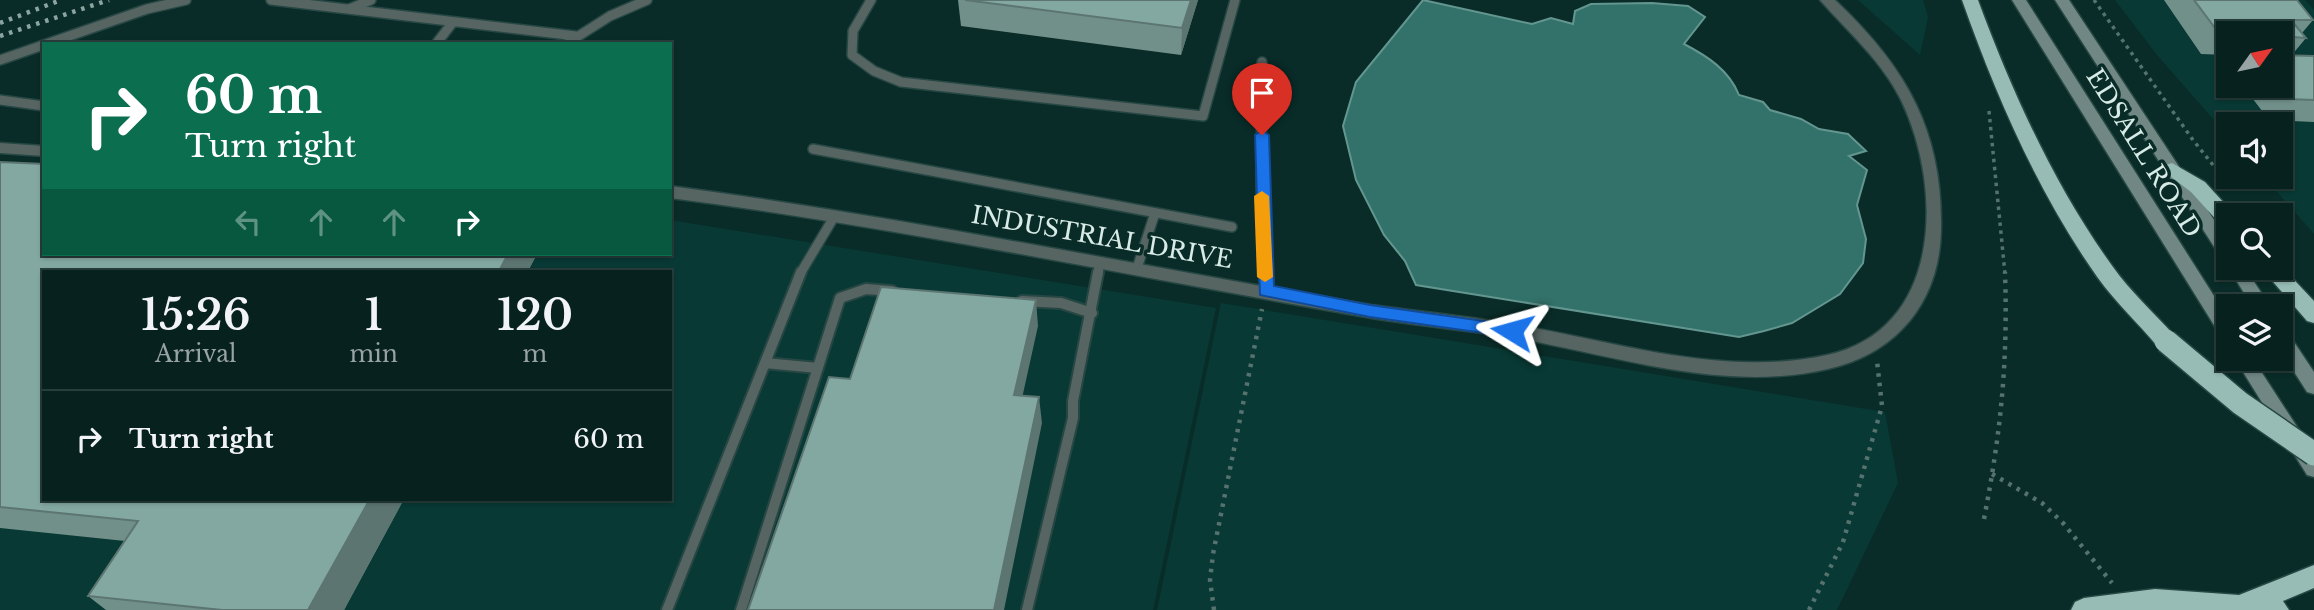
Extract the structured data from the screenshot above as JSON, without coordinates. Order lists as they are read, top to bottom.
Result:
{
  "streets": {
    "main road": ["EDSALL ROAD"],
    "street": ["INDUSTRIAL DRIVE"]
  },
  "north": "top right",
  "page": {
    "turn": ["60 m", "Turn right"],
    "eta": [
      "15:26",
      "Arrival",
      "1",
      "min",
      "120",
      "m"
    ],
    "list": [
      {
        "name": "Turn right",
        "value": "60 m"
      }
    ]
  }
}
